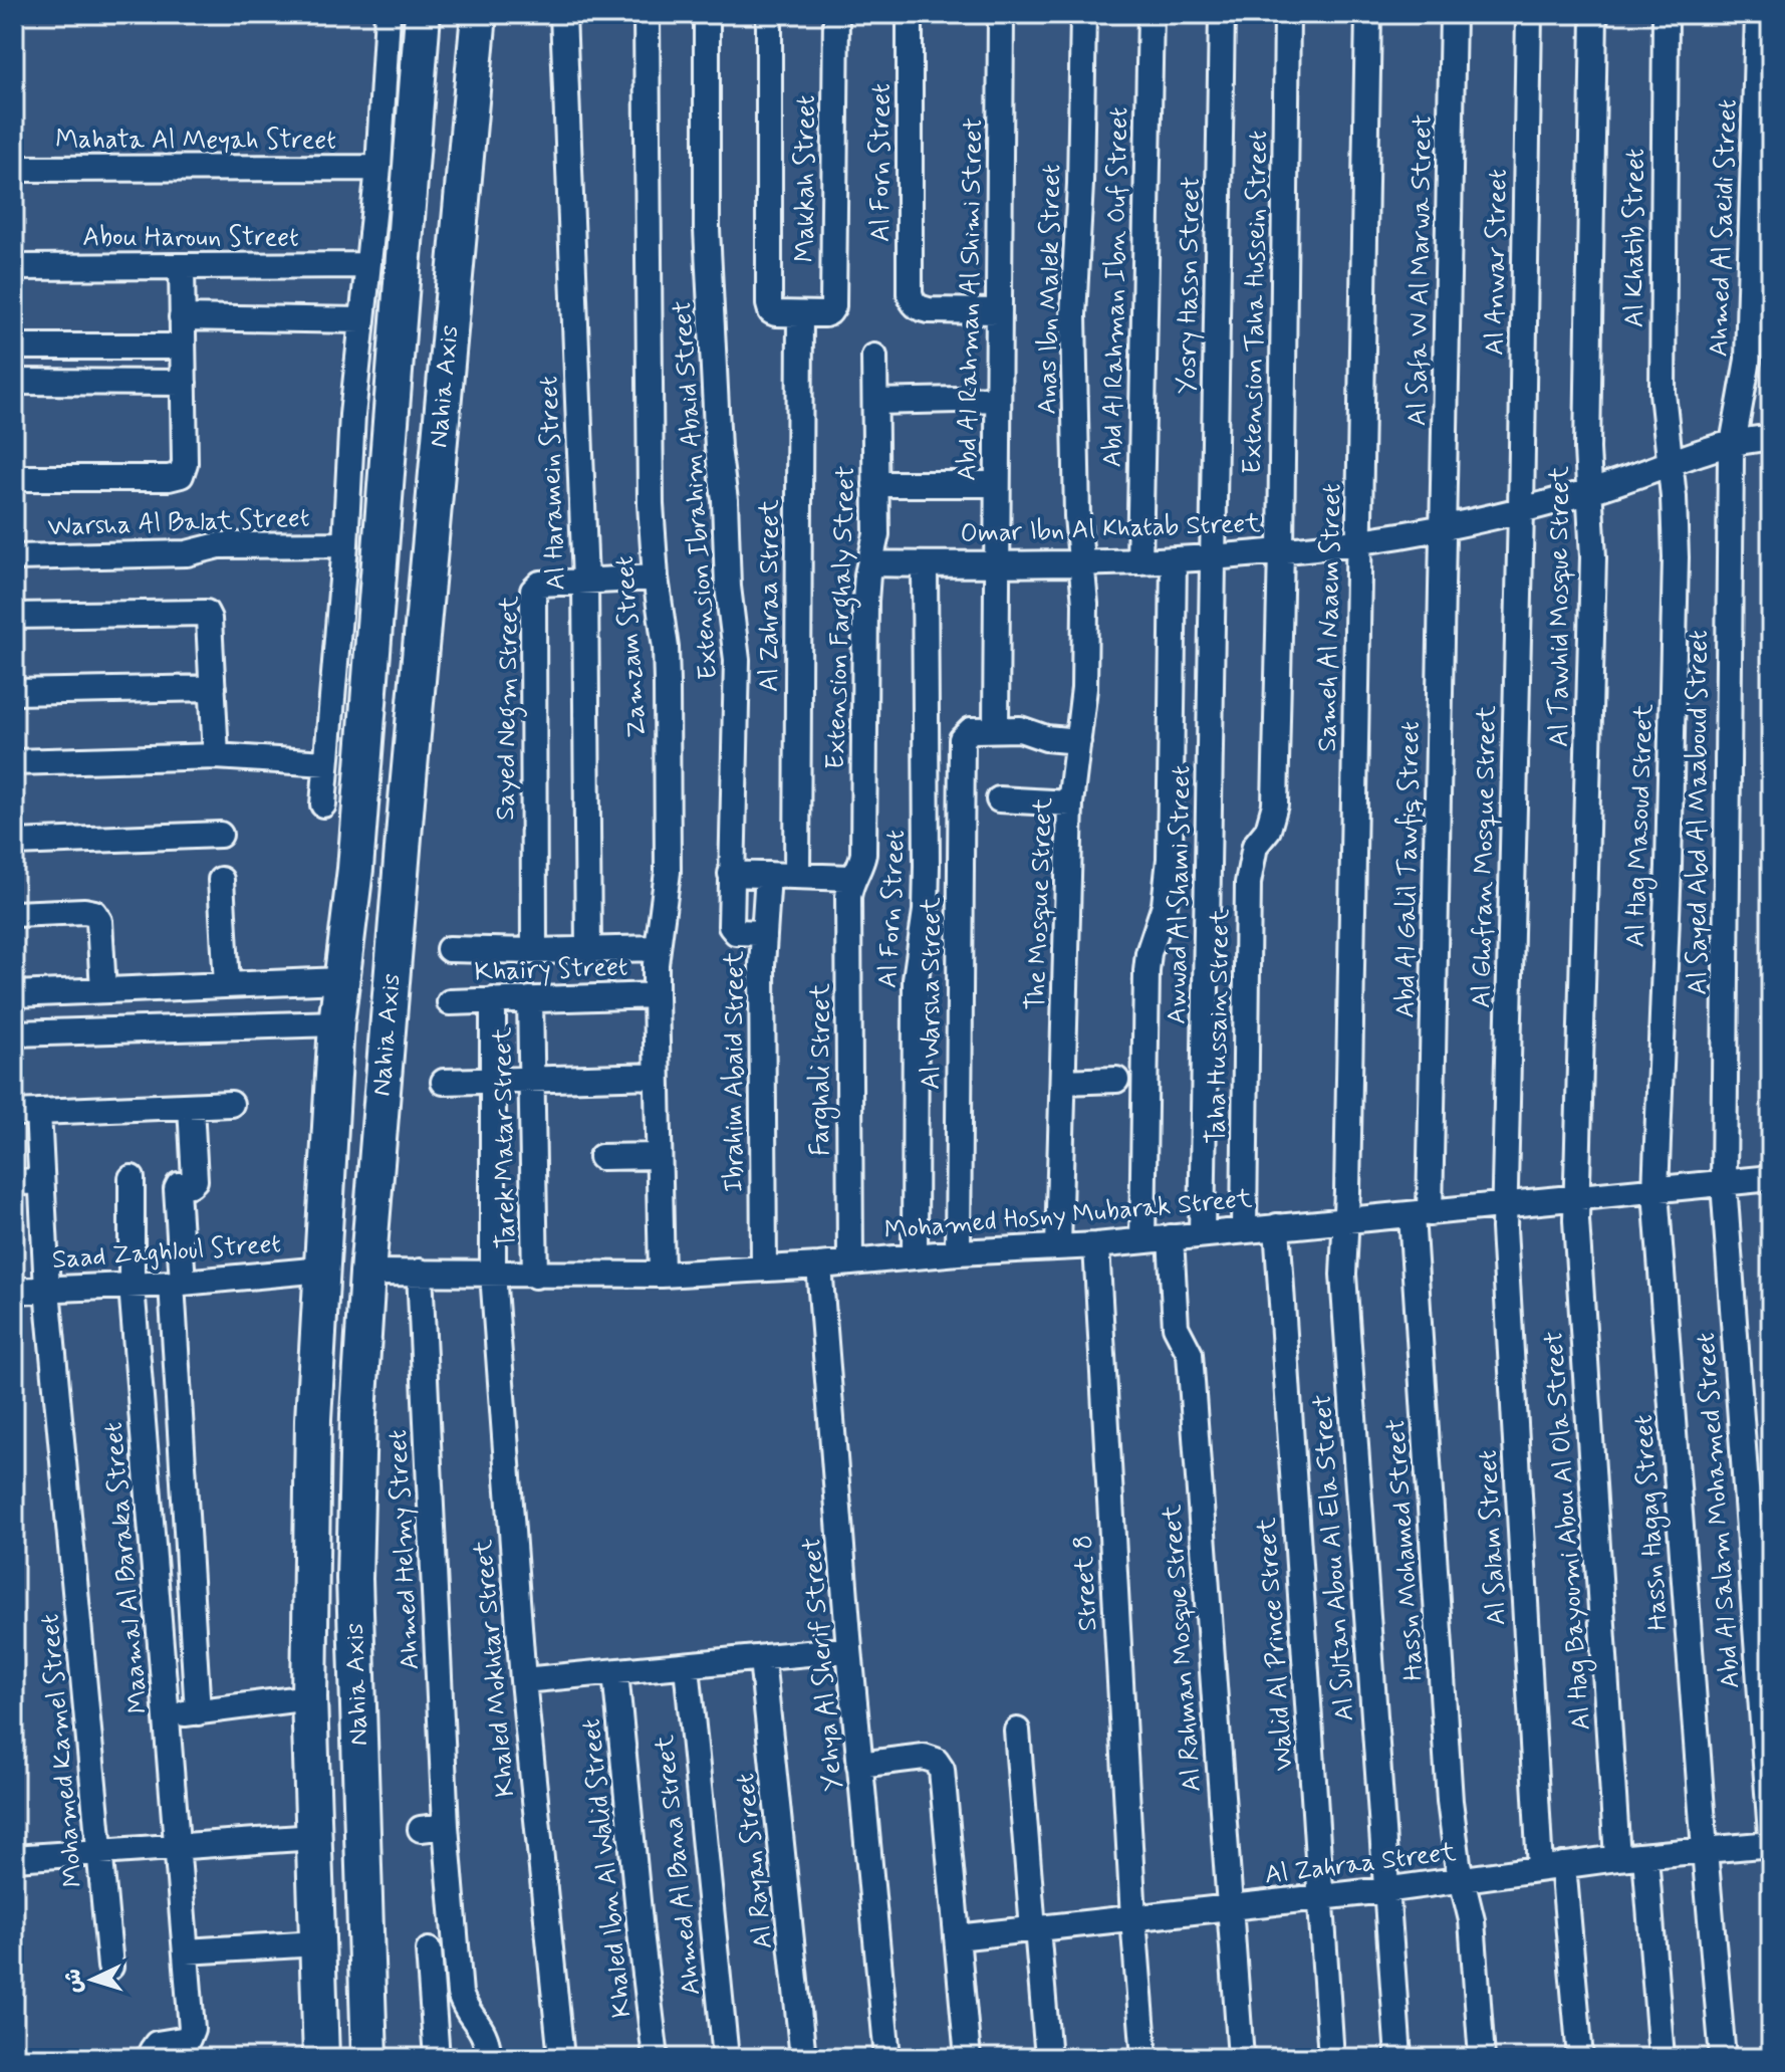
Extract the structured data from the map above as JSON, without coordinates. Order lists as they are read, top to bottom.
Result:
{
  "streets": {
    "main road": ["Nahia Axis"],
    "street": [
      "Mahata Al Meyah Street",
      "Al Forn Street",
      "Makkah Street",
      "Ahmed Al Saeidi Street",
      "Abou Haroun Street",
      "Al Khatib Street",
      "Al Anwar Street",
      "Al Safa W Al Marwa Street",
      "Yosry Hassn Street",
      "Abd Al Rahman Ibn Ouf Street",
      "Anas Ibn Malek Street",
      "Abd Al Rahman Al Shimi Street",
      "Extension Taha Hussein Street",
      "Al Haramein Street",
      "Extension Ibrahim Abaid Street",
      "Warsha Al Balat Street",
      "Omar Ibn Al Khatab Street",
      "Al Zahraa Street",
      "Al Tawhid Mosque Street",
      "Extension Farghaly Street",
      "Sameh Al Naaem Street",
      "Zamzam Street",
      "Sayed Negm Street",
      "Al Sayed Abd Al Maaboud Street",
      "Al Hag Masoud Street",
      "Al Ghofran Mosque Street",
      "Abd Al Galil Tawfiq Street",
      "Awwad Al Shami Street",
      "The Mosque Street",
      "Khairy Street",
      "Al Warsha Street",
      "Taha Hussain Street",
      "Farghali Street",
      "Ibrahim Abaid Street",
      "Tarek Matar Street",
      "Mohamed Hosny Mubarak Street",
      "Saad Zaghloul Street",
      "Abd Al Salam Mohamed Street",
      "Hassn Hagag Street",
      "Al Hag Bayoumi Abou Al Ola Street",
      "Al Salam Street",
      "Ahmed Helmy Street",
      "Hassn Mohamed Street",
      "Al Sultan Abou Al Ela Street",
      "Maamal Al Baraka Street",
      "Street 8",
      "Walid Al Prince Street",
      "Al Rahman Mosque Street",
      "Yehya Al Sherif Street",
      "Khaled Mokhtar Street",
      "Mohamed Kamel Street",
      "Al Rayan Street",
      "Ahmed Al Bana Street",
      "Khaled Ibn Al Walid Street"
    ]
  },
  "crossings": [
    ["Al Forn Street", "Abd Al Rahman Al Shimi Street"],
    ["Al Forn Street", "Omar Ibn Al Khatab Street"],
    ["Al Forn Street", "Mohamed Hosny Mubarak Street"],
    ["Makkah Street", "Al Zahraa Street"],
    ["Ahmed Al Saeidi Street", "Omar Ibn Al Khatab Street"],
    ["Ahmed Al Saeidi Street", "Al Sayed Abd Al Maaboud Street"],
    ["Al Khatib Street", "Omar Ibn Al Khatab Street"],
    ["Al Khatib Street", "Al Hag Masoud Street"],
    ["Al Anwar Street", "Omar Ibn Al Khatab Street"],
    ["Al Anwar Street", "Al Ghofran Mosque Street"],
    ["Al Safa W Al Marwa Street", "Omar Ibn Al Khatab Street"],
    ["Al Safa W Al Marwa Street", "Abd Al Galil Tawfiq Street"],
    ["Yosry Hassn Street", "Omar Ibn Al Khatab Street"],
    ["Yosry Hassn Street", "Awwad Al Shami Street"],
    ["Abd Al Rahman Ibn Ouf Street", "Omar Ibn Al Khatab Street"],
    ["Anas Ibn Malek Street", "Omar Ibn Al Khatab Street"],
    ["Anas Ibn Malek Street", "The Mosque Street"],
    ["Abd Al Rahman Al Shimi Street", "Omar Ibn Al Khatab Street"],
    ["Abd Al Rahman Al Shimi Street", "Al Warsha Street"],
    ["Extension Taha Hussein Street", "Omar Ibn Al Khatab Street"],
    ["Extension Taha Hussein Street", "Taha Hussain Street"],
    ["Nahia Axis", "Mohamed Hosny Mubarak Street"],
    ["Nahia Axis", "Saad Zaghloul Street"],
    ["Al Haramein Street", "Sayed Negm Street"],
    ["Extension Ibrahim Abaid Street", "Ibrahim Abaid Street"],
    ["Omar Ibn Al Khatab Street", "Al Tawhid Mosque Street"],
    ["Omar Ibn Al Khatab Street", "Extension Farghaly Street"],
    ["Omar Ibn Al Khatab Street", "Sameh Al Naaem Street"],
    ["Omar Ibn Al Khatab Street", "Al Sayed Abd Al Maaboud Street"],
    ["Omar Ibn Al Khatab Street", "Al Hag Masoud Street"],
    ["Omar Ibn Al Khatab Street", "Al Ghofran Mosque Street"],
    ["Omar Ibn Al Khatab Street", "Abd Al Galil Tawfiq Street"],
    ["Omar Ibn Al Khatab Street", "Awwad Al Shami Street"],
    ["Omar Ibn Al Khatab Street", "The Mosque Street"],
    ["Al Zahraa Street", "Hassn Hagag Street"],
    ["Al Zahraa Street", "Al Hag Bayoumi Abou Al Ola Street"],
    ["Al Zahraa Street", "Al Salam Street"],
    ["Al Zahraa Street", "Hassn Mohamed Street"],
    ["Al Zahraa Street", "Al Sultan Abou Al Ela Street"],
    ["Al Zahraa Street", "Street 8"],
    ["Al Zahraa Street", "Walid Al Prince Street"],
    ["Al Zahraa Street", "Al Rahman Mosque Street"],
    ["Al Tawhid Mosque Street", "Mohamed Hosny Mubarak Street"],
    ["Al Tawhid Mosque Street", "Al Hag Bayoumi Abou Al Ola Street"],
    ["Extension Farghaly Street", "Farghali Street"],
    ["Sameh Al Naaem Street", "Mohamed Hosny Mubarak Street"],
    ["Sameh Al Naaem Street", "Al Sultan Abou Al Ela Street"],
    ["Zamzam Street", "Sayed Negm Street"],
    ["Zamzam Street", "Khairy Street"],
    ["Zamzam Street", "Mohamed Hosny Mubarak Street"],
    ["Al Sayed Abd Al Maaboud Street", "Mohamed Hosny Mubarak Street"],
    ["Al Sayed Abd Al Maaboud Street", "Abd Al Salam Mohamed Street"],
    ["Al Hag Masoud Street", "Mohamed Hosny Mubarak Street"],
    ["Al Hag Masoud Street", "Hassn Hagag Street"],
    ["Al Ghofran Mosque Street", "Mohamed Hosny Mubarak Street"],
    ["Al Ghofran Mosque Street", "Al Salam Street"],
    ["Abd Al Galil Tawfiq Street", "Mohamed Hosny Mubarak Street"],
    ["Abd Al Galil Tawfiq Street", "Hassn Mohamed Street"],
    ["Awwad Al Shami Street", "Mohamed Hosny Mubarak Street"],
    ["The Mosque Street", "Mohamed Hosny Mubarak Street"],
    ["Khairy Street", "Tarek Matar Street"],
    ["Khairy Street", "Khaled Mokhtar Street"],
    ["Al Warsha Street", "Mohamed Hosny Mubarak Street"],
    ["Taha Hussain Street", "Mohamed Hosny Mubarak Street"],
    ["Farghali Street", "Mohamed Hosny Mubarak Street"],
    ["Ibrahim Abaid Street", "Mohamed Hosny Mubarak Street"],
    ["Tarek Matar Street", "Mohamed Hosny Mubarak Street"],
    ["Mohamed Hosny Mubarak Street", "Abd Al Salam Mohamed Street"],
    ["Mohamed Hosny Mubarak Street", "Hassn Hagag Street"],
    ["Mohamed Hosny Mubarak Street", "Al Hag Bayoumi Abou Al Ola Street"],
    ["Mohamed Hosny Mubarak Street", "Al Salam Street"],
    ["Mohamed Hosny Mubarak Street", "Ahmed Helmy Street"],
    ["Mohamed Hosny Mubarak Street", "Hassn Mohamed Street"],
    ["Mohamed Hosny Mubarak Street", "Al Sultan Abou Al Ela Street"],
    ["Mohamed Hosny Mubarak Street", "Street 8"],
    ["Mohamed Hosny Mubarak Street", "Walid Al Prince Street"],
    ["Mohamed Hosny Mubarak Street", "Al Rahman Mosque Street"],
    ["Mohamed Hosny Mubarak Street", "Yehya Al Sherif Street"],
    ["Mohamed Hosny Mubarak Street", "Khaled Mokhtar Street"],
    ["Saad Zaghloul Street", "Maamal Al Baraka Street"],
    ["Saad Zaghloul Street", "Mohamed Kamel Street"]
  ],
  "north": "left"
}
